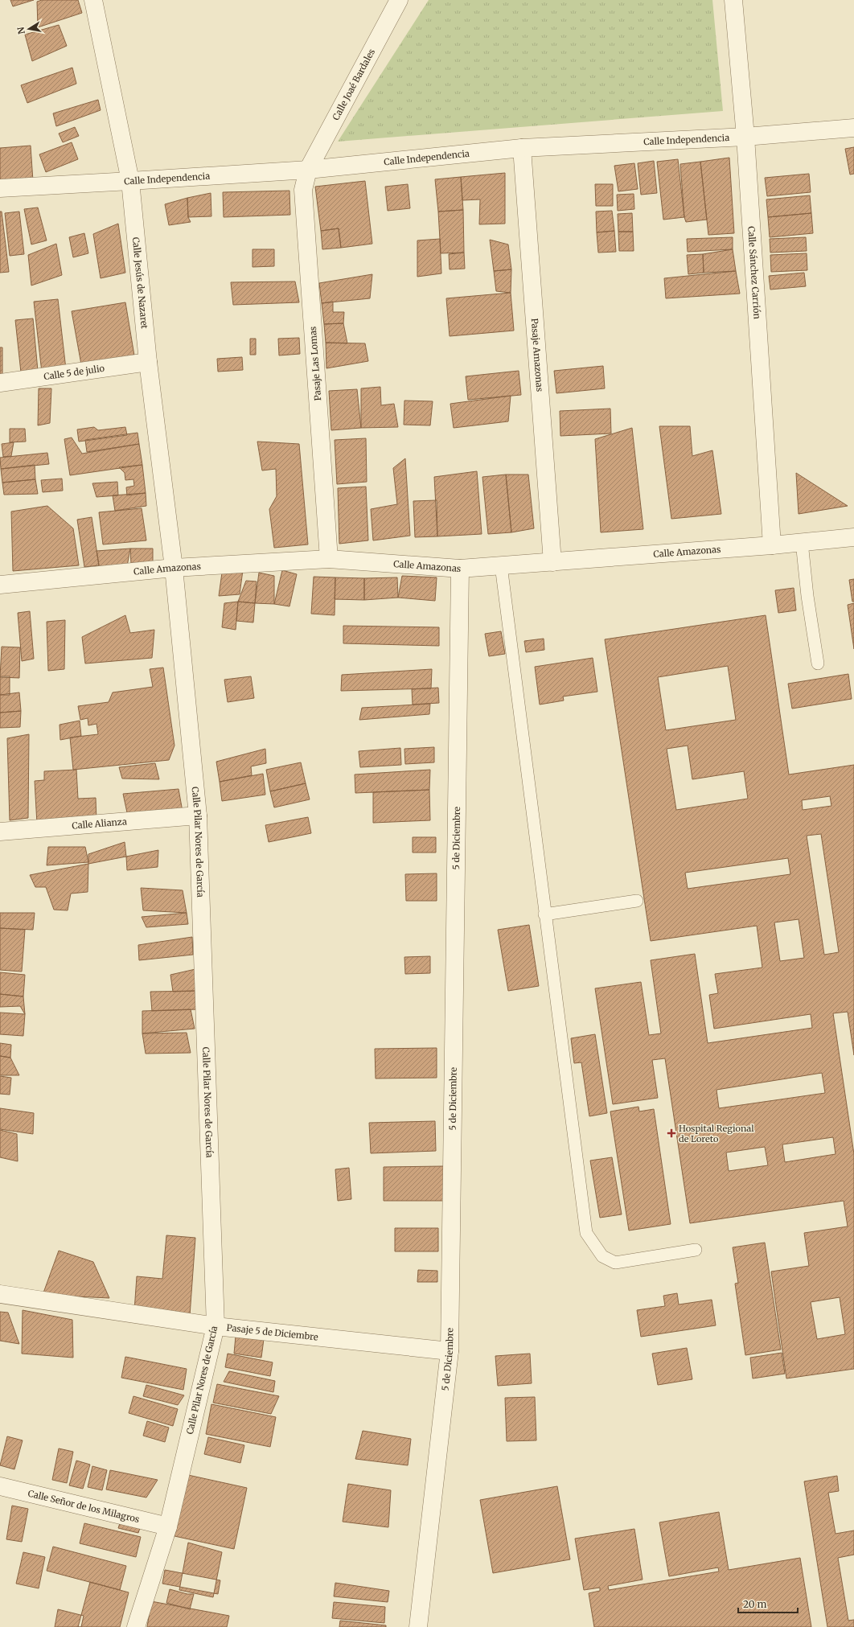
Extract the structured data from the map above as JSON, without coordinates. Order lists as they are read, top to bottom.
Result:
{
  "streets": {
    "street": [
      "Calle Joaé Bardales",
      "Calle Independencia",
      "Calle Sánchez Carrión",
      "Calle Jesús de Nazaret",
      "Pasaje Amazonas",
      "Pasaje Las Lomas",
      "Calle 5 de julio",
      "Calle Amazonas",
      "Calle Alianza",
      "5 de Diciembre",
      "Calle Pilar Nores de García",
      "Pasaje 5 de Diciembre",
      "Calle Señor de los Milagros"
    ]
  },
  "crossings": [
    ["Calle Joaé Bardales", "Calle Independencia"],
    ["Calle Joaé Bardales", "Pasaje Las Lomas"],
    ["Calle Independencia", "Calle Sánchez Carrión"],
    ["Calle Independencia", "Calle Jesús de Nazaret"],
    ["Calle Independencia", "Pasaje Amazonas"],
    ["Calle Independencia", "Pasaje Las Lomas"],
    ["Calle Sánchez Carrión", "Calle Amazonas"],
    ["Calle Jesús de Nazaret", "Calle 5 de julio"],
    ["Calle Jesús de Nazaret", "Calle Amazonas"],
    ["Calle Jesús de Nazaret", "Calle Pilar Nores de García"],
    ["Pasaje Amazonas", "Calle Amazonas"],
    ["Pasaje Las Lomas", "Calle Amazonas"],
    ["Calle Amazonas", "5 de Diciembre"],
    ["Calle Amazonas", "Calle Pilar Nores de García"],
    ["Calle Alianza", "Calle Pilar Nores de García"],
    ["5 de Diciembre", "Pasaje 5 de Diciembre"],
    ["Calle Pilar Nores de García", "Pasaje 5 de Diciembre"],
    ["Calle Pilar Nores de García", "Calle Señor de los Milagros"]
  ],
  "places": {
    "health": ["Hospital Regional de Loreto"]
  },
  "scale_bar": "20 m",
  "north": "left"
}
